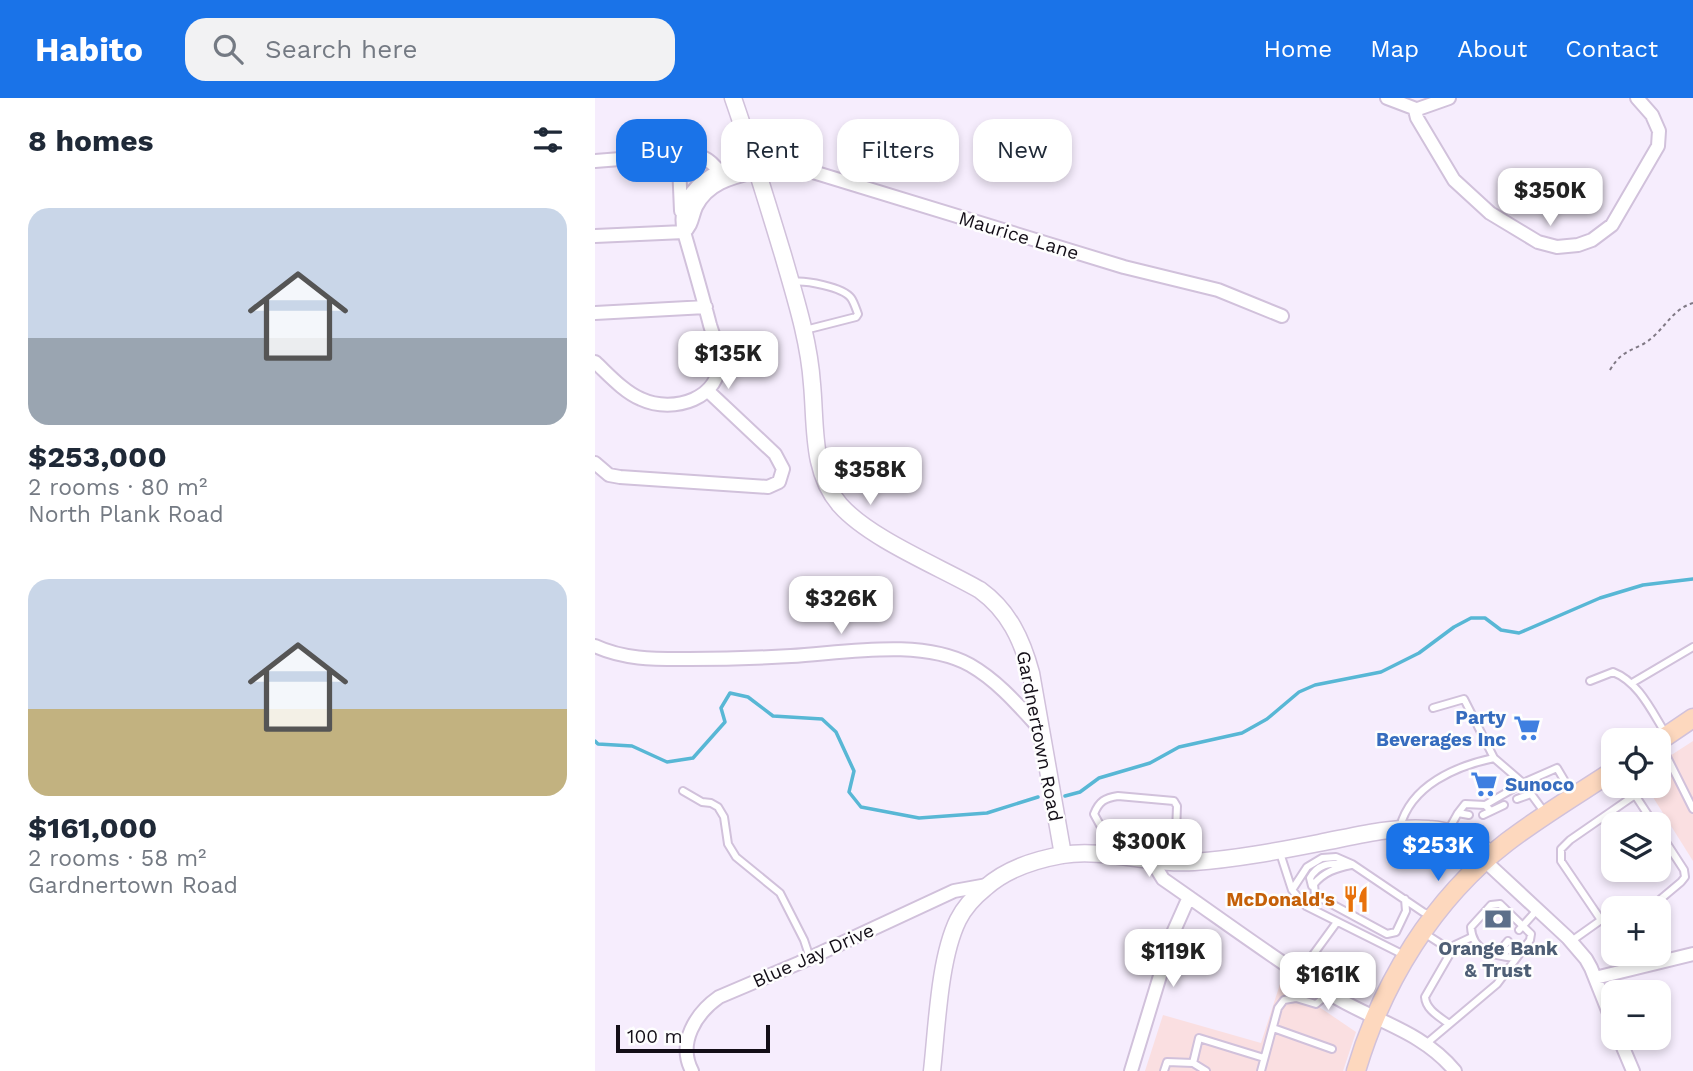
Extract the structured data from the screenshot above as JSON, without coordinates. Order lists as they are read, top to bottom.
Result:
{
  "streets": {
    "street": ["Maurice Lane", "Gardnertown Road", "Blue Jay Drive"]
  },
  "places": {
    "supermarket": ["Party Beverages Inc", "Sunoco"],
    "restaurant": ["McDonald's"],
    "bank": ["Orange Bank & Trust"]
  },
  "scale_bar": "100 m",
  "page": {
    "header": "Habito",
    "search": "Search here",
    "nav": [
      "Home",
      "Map",
      "About",
      "Contact"
    ],
    "heading": "8 homes",
    "chip": [
      "Buy",
      "Rent",
      "Filters",
      "New"
    ],
    "price": [
      "$350K",
      "$135K",
      "$358K",
      "$326K",
      "$300K",
      "$253K",
      "$119K",
      "$161K"
    ],
    "list": [
      {
        "name": "$253,000",
        "note": "2 rooms · 80 m² · North Plank Road"
      },
      {
        "name": "$161,000",
        "note": "2 rooms · 58 m² · Gardnertown Road"
      }
    ],
    "map_buttons": ["+", "−"],
    "scale": "100 m"
  }
}
